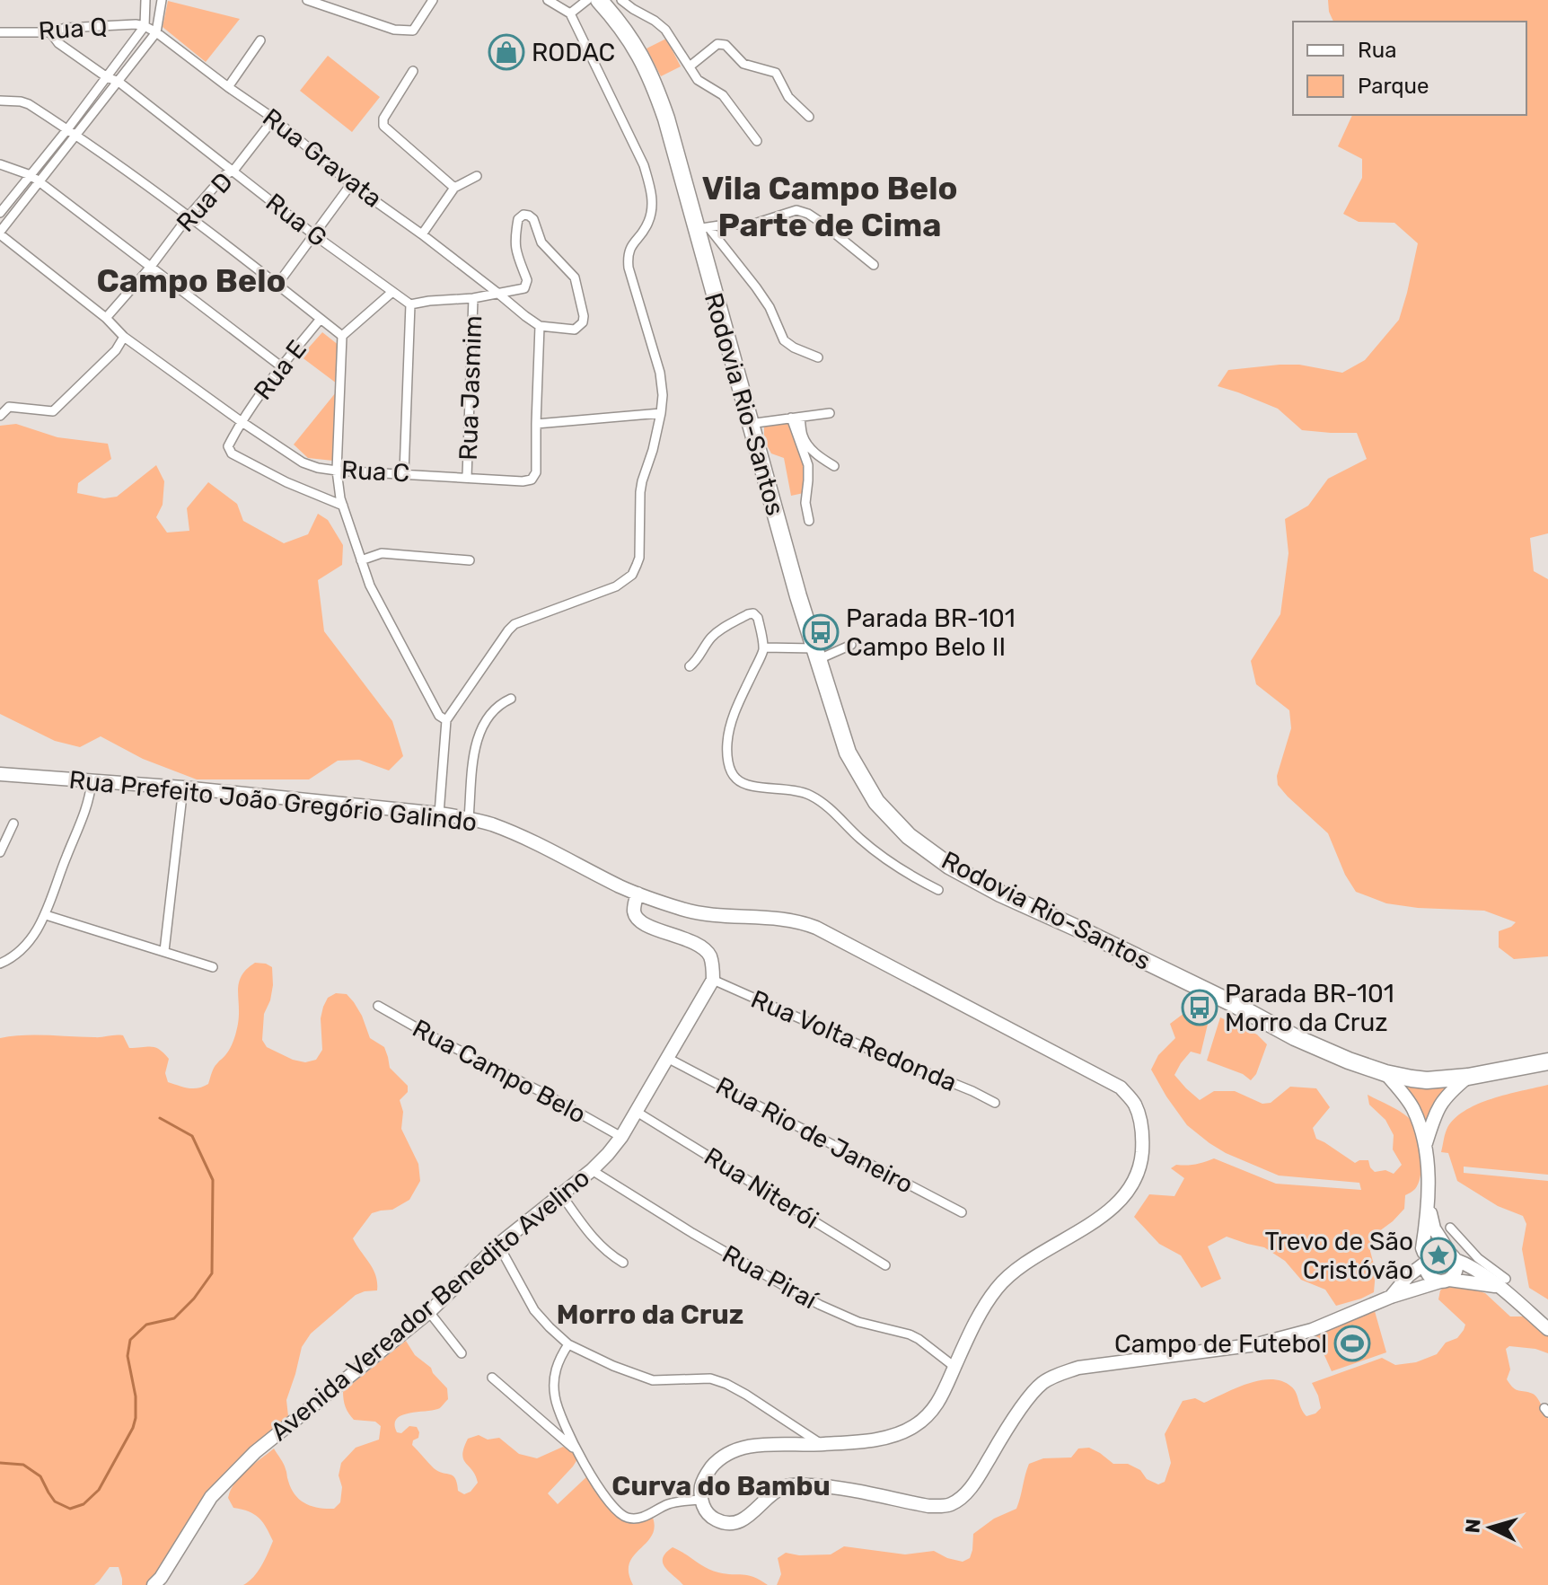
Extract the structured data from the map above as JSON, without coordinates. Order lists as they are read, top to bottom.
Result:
{
  "streets": {
    "highway": ["Rodovia Rio-Santos"],
    "main road": ["Rua Prefeito João Gregório Galindo", "Avenida Vereador Benedito Avelino"],
    "street": [
      "Rua Q",
      "Rua Gravata",
      "Rua D",
      "Rua G",
      "Rua E",
      "Rua Jasmim",
      "Rua C",
      "Rua Volta Redonda",
      "Rua Campo Belo",
      "Rua Rio de Janeiro",
      "Rua Niterói",
      "Rua Piraí"
    ]
  },
  "crossings": [
    ["Rua Q", "Rua Gravata"],
    ["Rua Q", "Rua G"],
    ["Rua Gravata", "Rua D"],
    ["Rua D", "Rua G"],
    ["Rua E", "Rua C"],
    ["Rua Jasmim", "Rua C"],
    ["Rua Prefeito João Gregório Galindo", "Rua Piraí"],
    ["Rua Volta Redonda", "Avenida Vereador Benedito Avelino"],
    ["Rua Campo Belo", "Avenida Vereador Benedito Avelino"],
    ["Rua Rio de Janeiro", "Avenida Vereador Benedito Avelino"],
    ["Rua Niterói", "Avenida Vereador Benedito Avelino"],
    ["Rua Piraí", "Avenida Vereador Benedito Avelino"]
  ],
  "districts": [
    "Vila Campo Belo Parte de Cima",
    "Campo Belo",
    "Morro da Cruz",
    "Curva do Bambu"
  ],
  "places": {
    "shop": ["RODAC"],
    "bus stop": ["Parada BR-101 Campo Belo II", "Parada BR-101 Morro da Cruz"],
    "place": ["Trevo de São Cristóvão"],
    "sports": ["Campo de Futebol"]
  },
  "legend": ["Rua", "Parque"],
  "north": "left"
}
